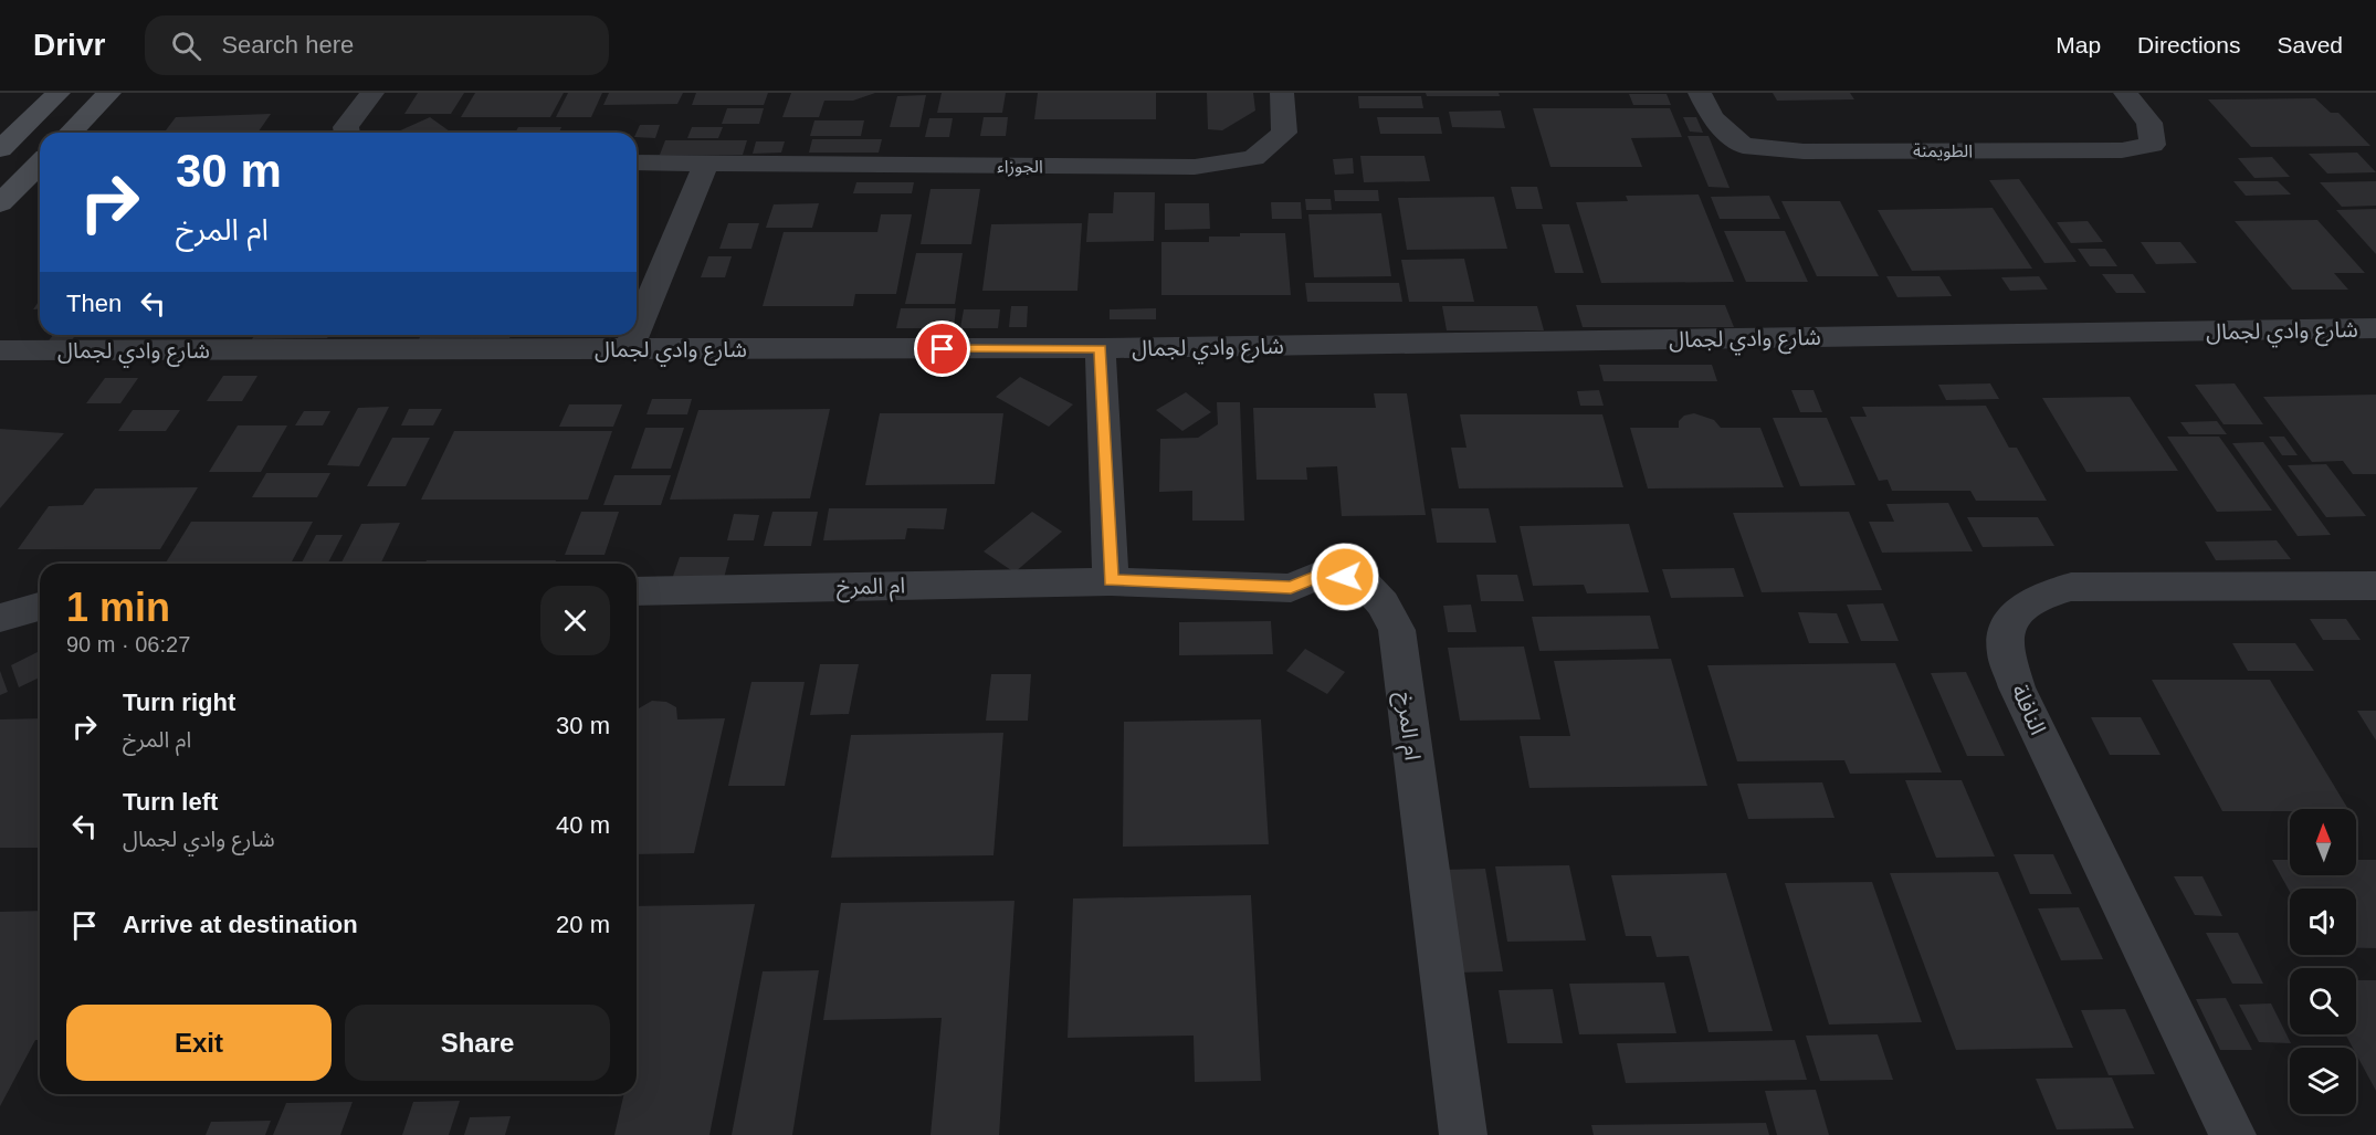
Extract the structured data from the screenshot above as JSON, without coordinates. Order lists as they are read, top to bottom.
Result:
{
  "streets": {
    "street": [
      "الطويمنة",
      "الجوزاء",
      "شارع وادي لجمال",
      "ام المرخ",
      "النافلة"
    ]
  },
  "north": "top",
  "page": {
    "header": "Drivr",
    "search": "Search here",
    "nav": ["Map", "Directions", "Saved"],
    "turn": ["30 m", "ام المرخ"],
    "then": "Then",
    "heading": ["1 min", "90 m · 06:27"],
    "list": [
      {
        "name": "Turn right",
        "note": "ام المرخ",
        "value": "30 m"
      },
      {
        "name": "Turn left",
        "note": "شارع وادي لجمال",
        "value": "40 m"
      },
      {
        "name": "Arrive at destination",
        "value": "20 m"
      }
    ],
    "buttons": ["Exit", "Share"]
  }
}
